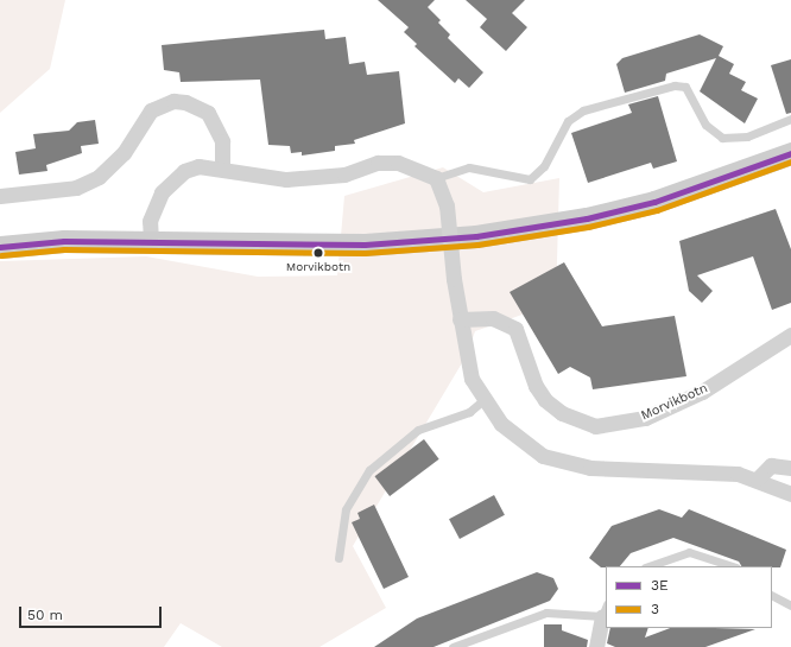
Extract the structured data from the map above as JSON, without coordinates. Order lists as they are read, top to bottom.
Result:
{
  "streets": {
    "street": ["Morvikbotn"]
  },
  "places": ["Morvikbotn"],
  "lines": ["transit line 3E", "transit line 3"],
  "legend": ["3E", "3"],
  "scale_bar": "50 m"
}
